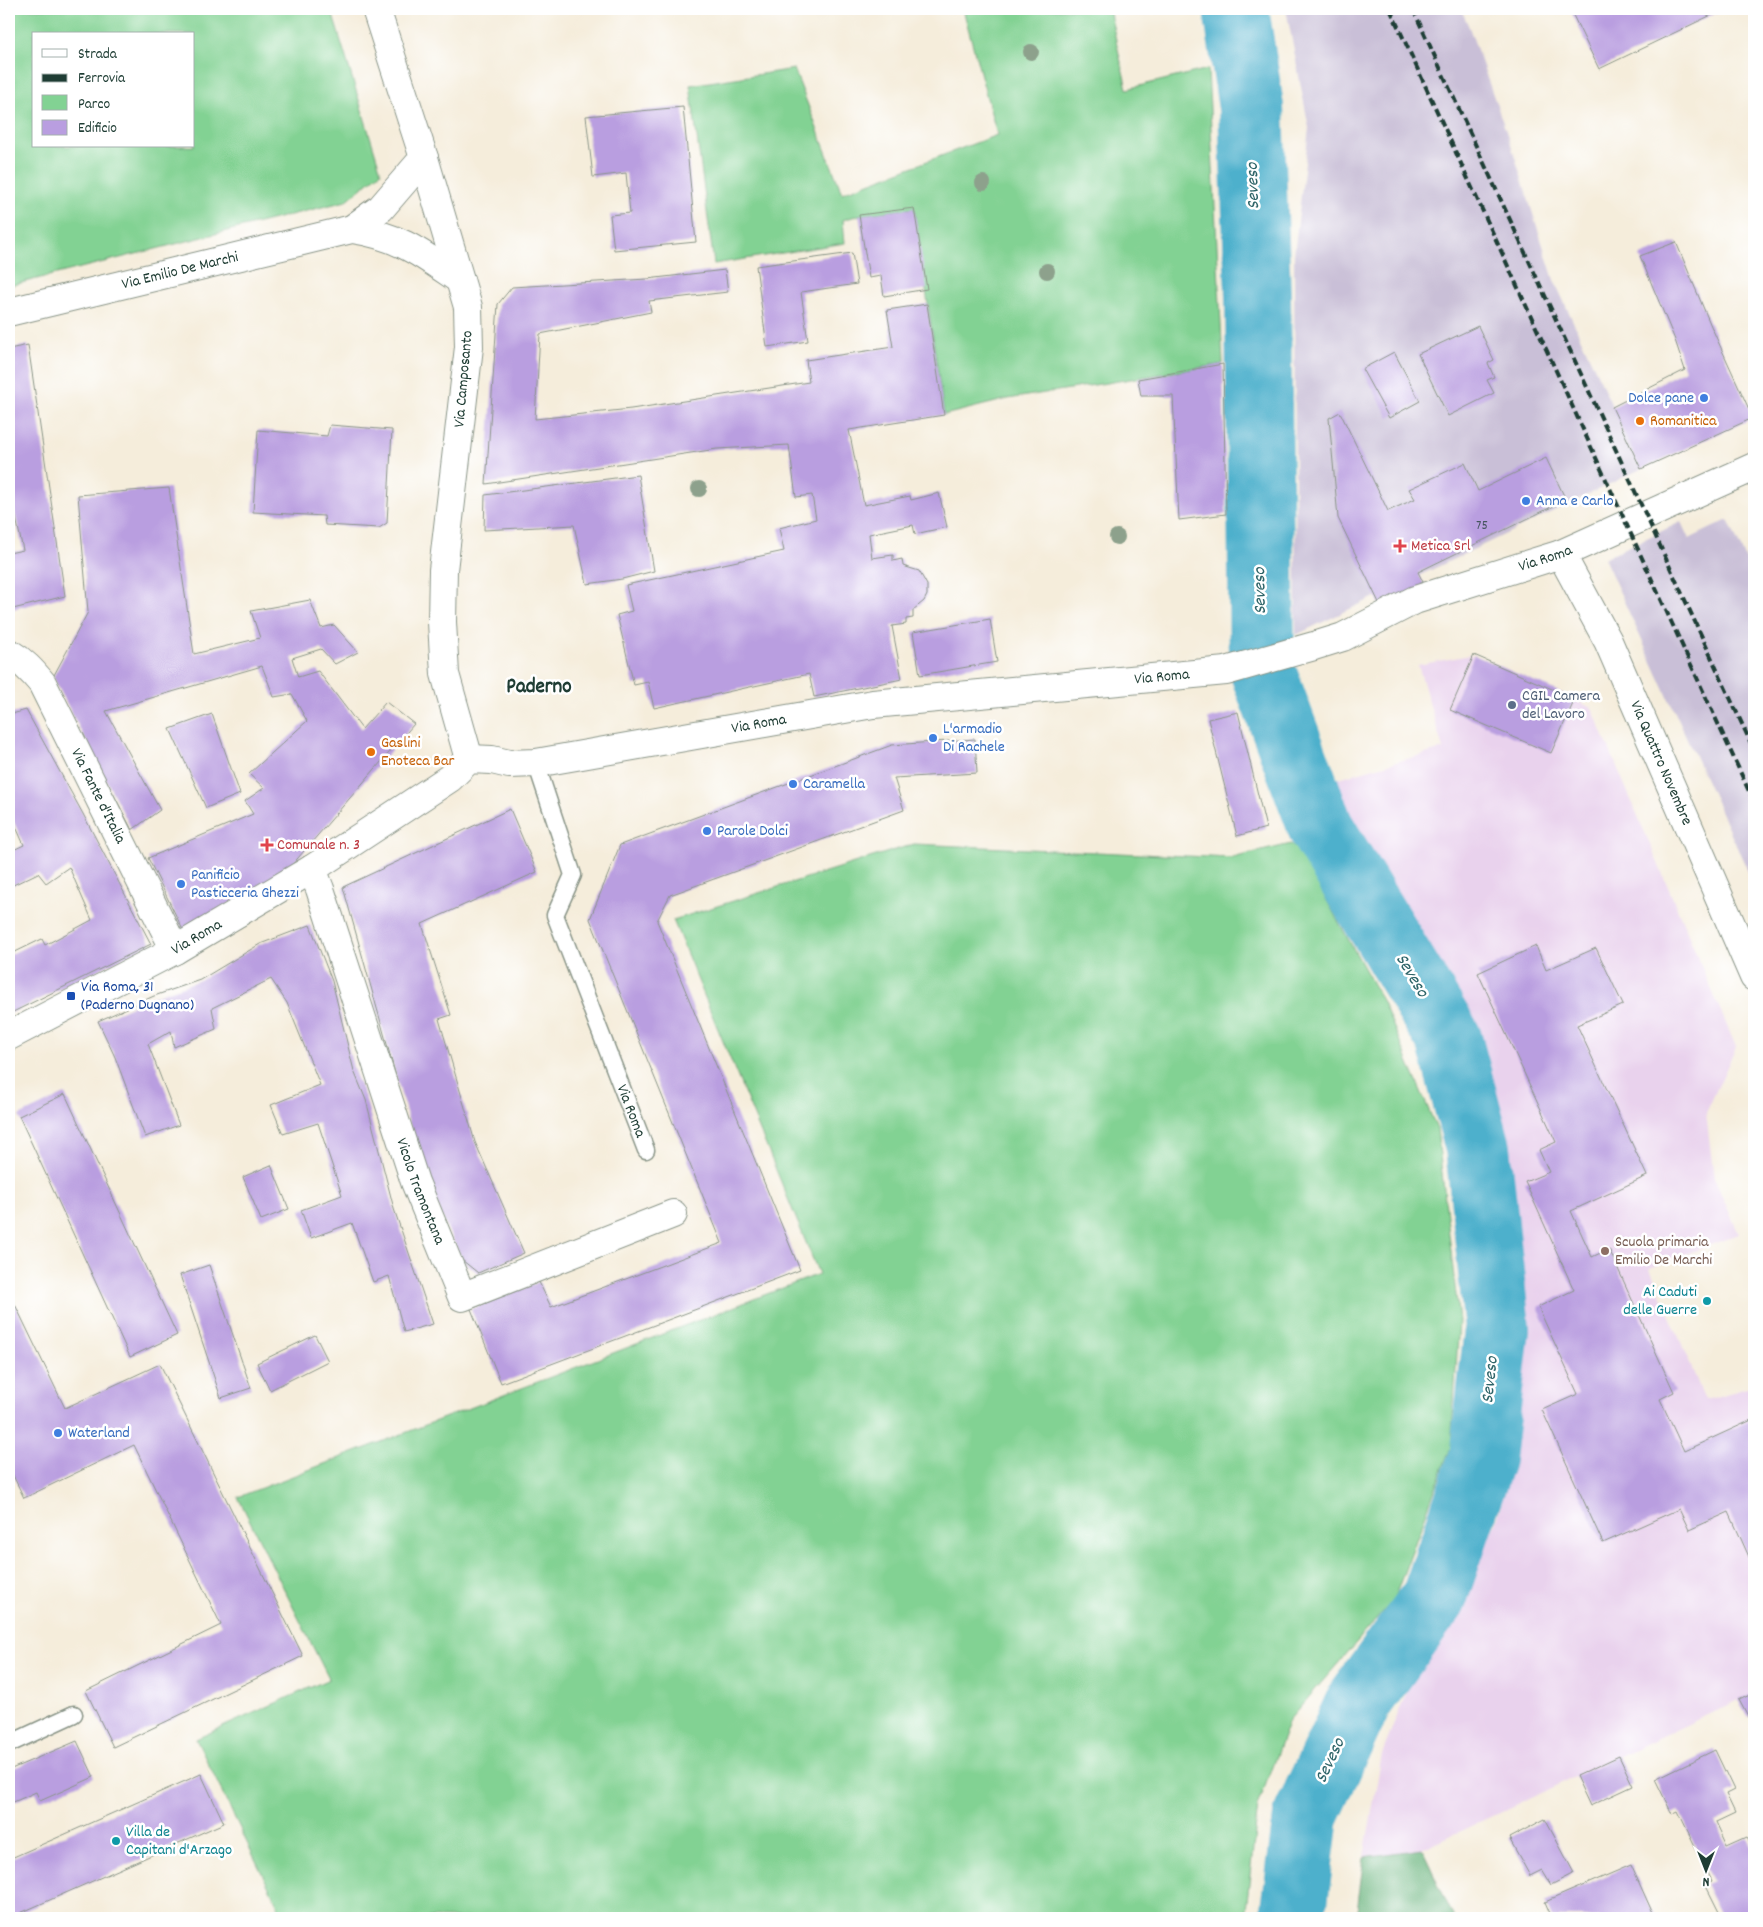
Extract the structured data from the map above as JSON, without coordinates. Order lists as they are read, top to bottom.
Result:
{
  "streets": {
    "street": [
      "Via Emilio De Marchi",
      "Via Camposanto",
      "Via Roma",
      "Via Quattro Novembre",
      "Via Fante d'Italia",
      "Vicolo Tramontana"
    ]
  },
  "crossings": [
    ["Via Emilio De Marchi", "Via Camposanto"],
    ["Via Camposanto", "Via Roma"],
    ["Via Roma", "Via Quattro Novembre"],
    ["Via Roma", "Via Fante d'Italia"],
    ["Via Roma", "Vicolo Tramontana"]
  ],
  "districts": ["Paderno"],
  "water": ["Seveso"],
  "places": {
    "other": [
      "Dolce pane",
      "Romanitica",
      "Anna e Carlo",
      "CGIL Camera del Lavoro",
      "L'armadio Di Rachele",
      "Gaslini Enoteca Bar",
      "Caramella",
      "Parole Dolci",
      "Panificio Pasticceria Ghezzi",
      "Scuola primaria Emilio De Marchi",
      "Ai Caduti delle Guerre",
      "Waterland",
      "Villa de Capitani d'Arzago"
    ],
    "health": ["Metica Srl", "Comunale n. 3"],
    "transit": ["Via Roma, 31 (Paderno Dugnano)"]
  },
  "house_numbers": ["75"],
  "legend": [
    "Strada",
    "Ferrovia",
    "Parco",
    "Edificio"
  ],
  "north": "bottom"
}
